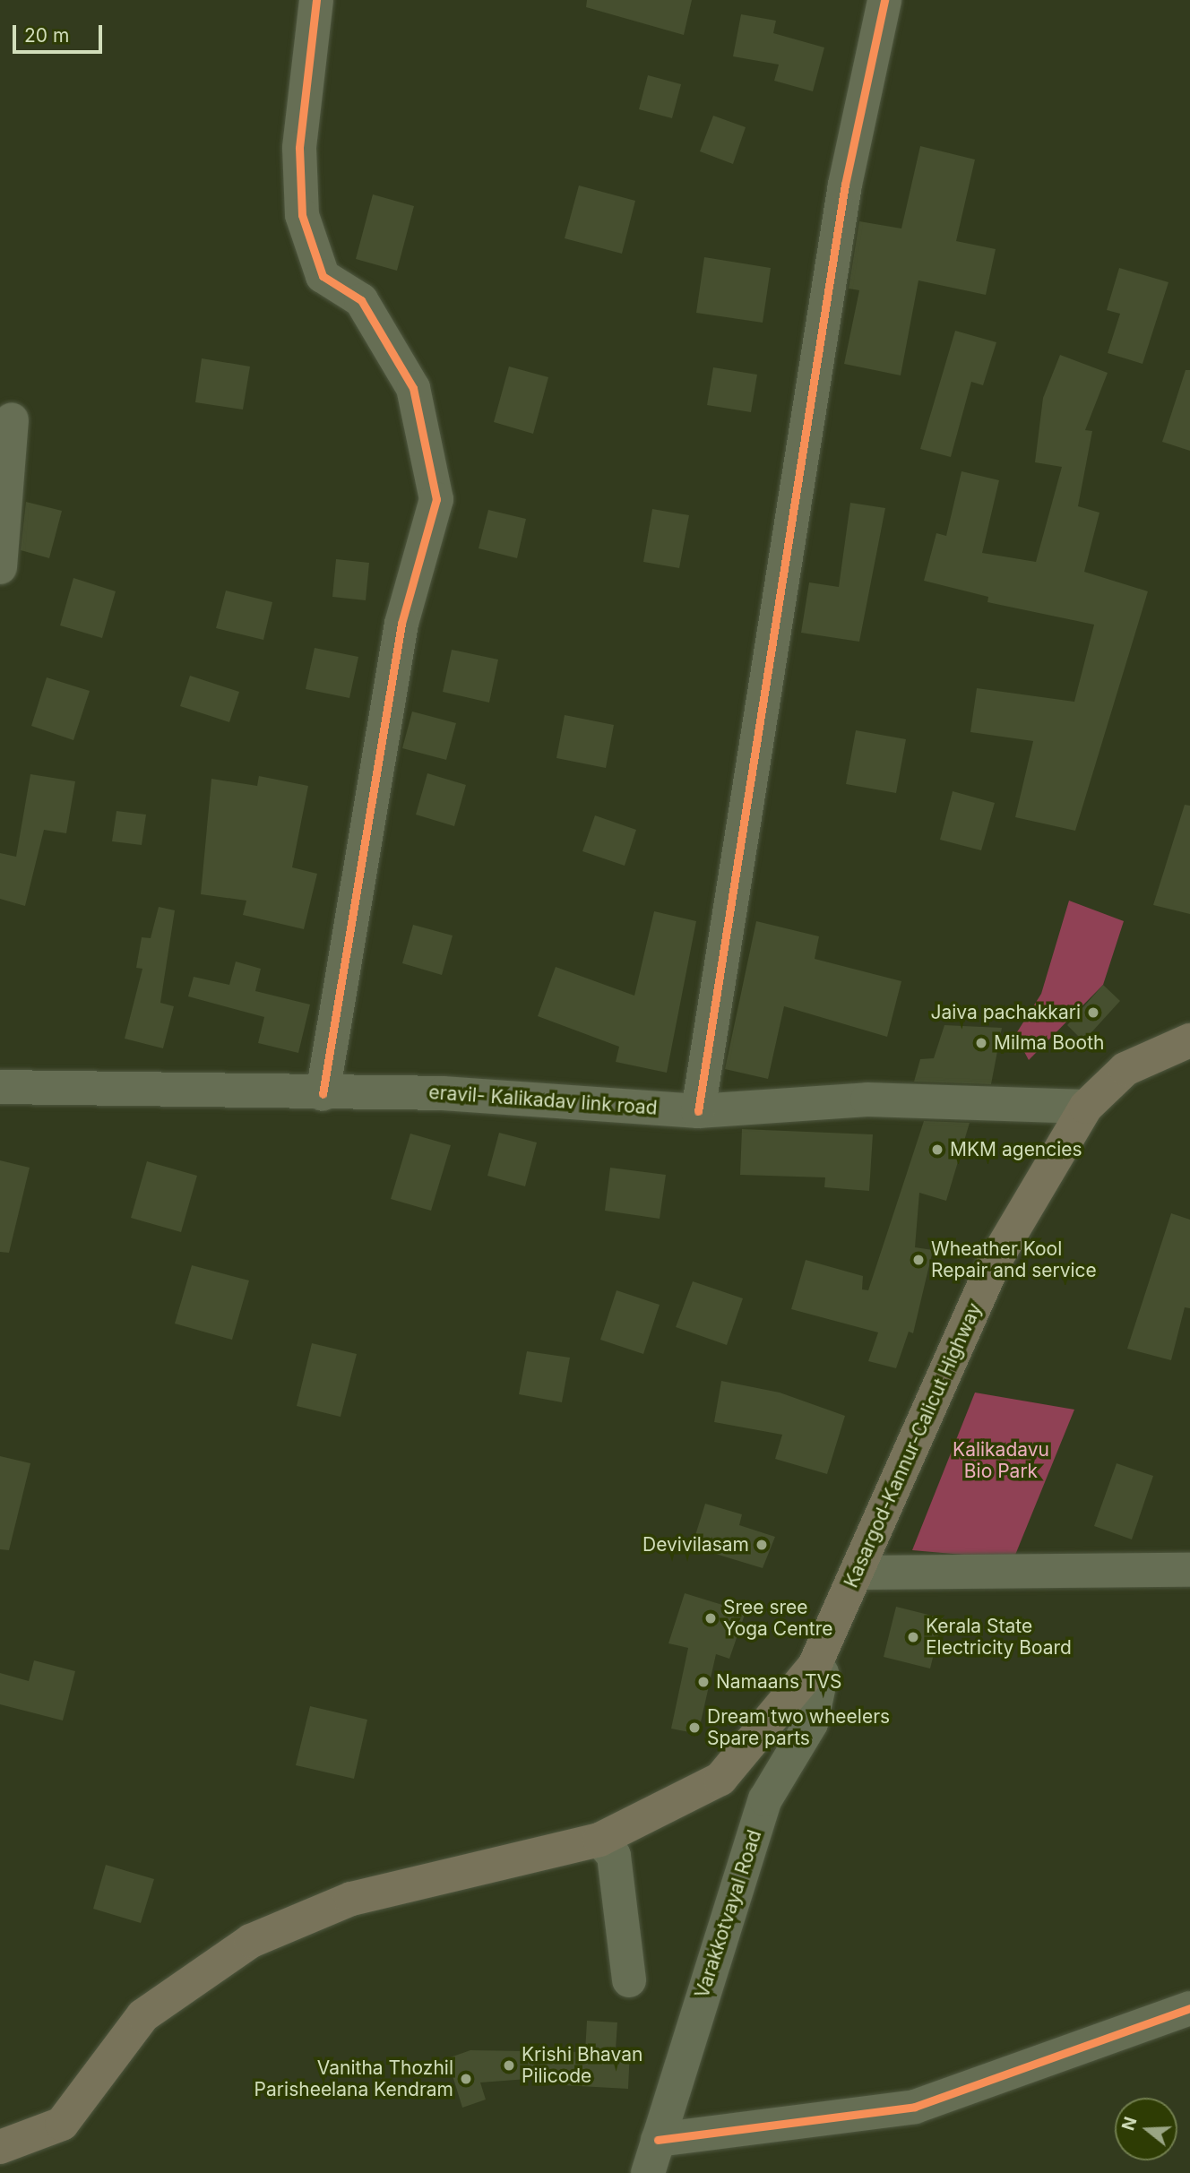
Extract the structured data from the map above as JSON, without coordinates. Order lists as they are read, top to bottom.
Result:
{
  "streets": {
    "highway": ["Kasargod-Kannur-Calicut Highway"],
    "street": ["eravil- Kalikadav link road", "Varakkotvayal Road"]
  },
  "crossings": [
    ["eravil- Kalikadav link road", "Kasargod-Kannur-Calicut Highway"],
    ["Kasargod-Kannur-Calicut Highway", "Varakkotvayal Road"]
  ],
  "parks": ["Kalikadavu Bio Park"],
  "places": [
    "Jaiva pachakkari",
    "Milma Booth",
    "MKM agencies",
    "Wheather Kool Repair and service",
    "Devivilasam",
    "Sree sree Yoga Centre",
    "Kerala State Electricity Board",
    "Namaans TVS",
    "Dream two wheelers Spare parts",
    "Krishi Bhavan Pilicode",
    "Vanitha Thozhil Parisheelana Kendram"
  ],
  "scale_bar": "20 m",
  "north": "left"
}
